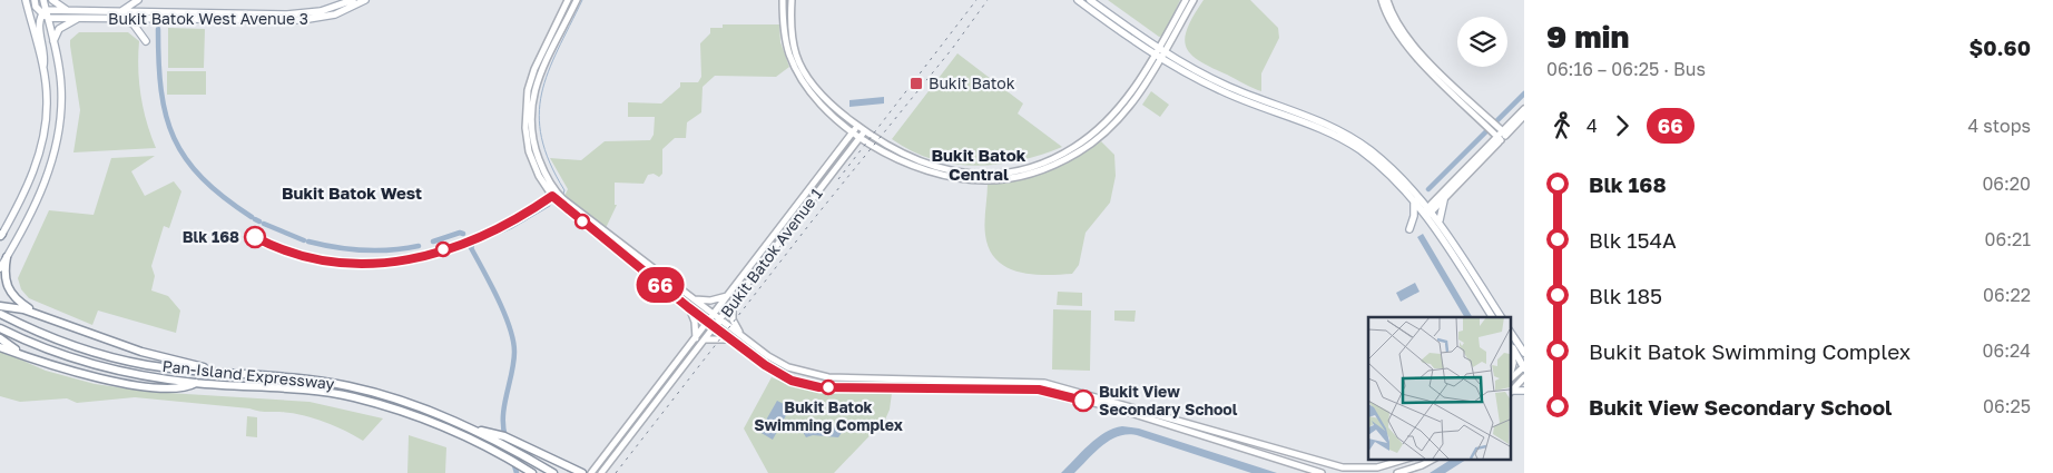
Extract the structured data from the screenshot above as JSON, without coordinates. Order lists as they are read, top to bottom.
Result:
{
  "streets": {
    "highway": ["Pan-Island Expressway"],
    "main road": ["Bukit Batok West Avenue 3", "Bukit Batok Avenue 1"]
  },
  "districts": ["Bukit Batok Central", "Bukit Batok West"],
  "places": {
    "transit": ["Bukit Batok"],
    "other": ["Blk 168", "Bukit Batok Swimming Complex", "Bukit View Secondary School"]
  },
  "lines": ["bus line 66"],
  "page": {
    "on_map": "66",
    "heading": ["9 min", "06:16 – 06:25 · Bus", "$0.60"],
    "legs": ["4", "66", "4 stops"],
    "list": [
      {
        "name": "Blk 168",
        "value": "06:20"
      },
      {
        "name": "Blk 154A",
        "value": "06:21"
      },
      {
        "name": "Blk 185",
        "value": "06:22"
      },
      {
        "name": "Bukit Batok Swimming Complex",
        "value": "06:24"
      },
      {
        "name": "Bukit View Secondary School",
        "value": "06:25"
      }
    ]
  }
}
